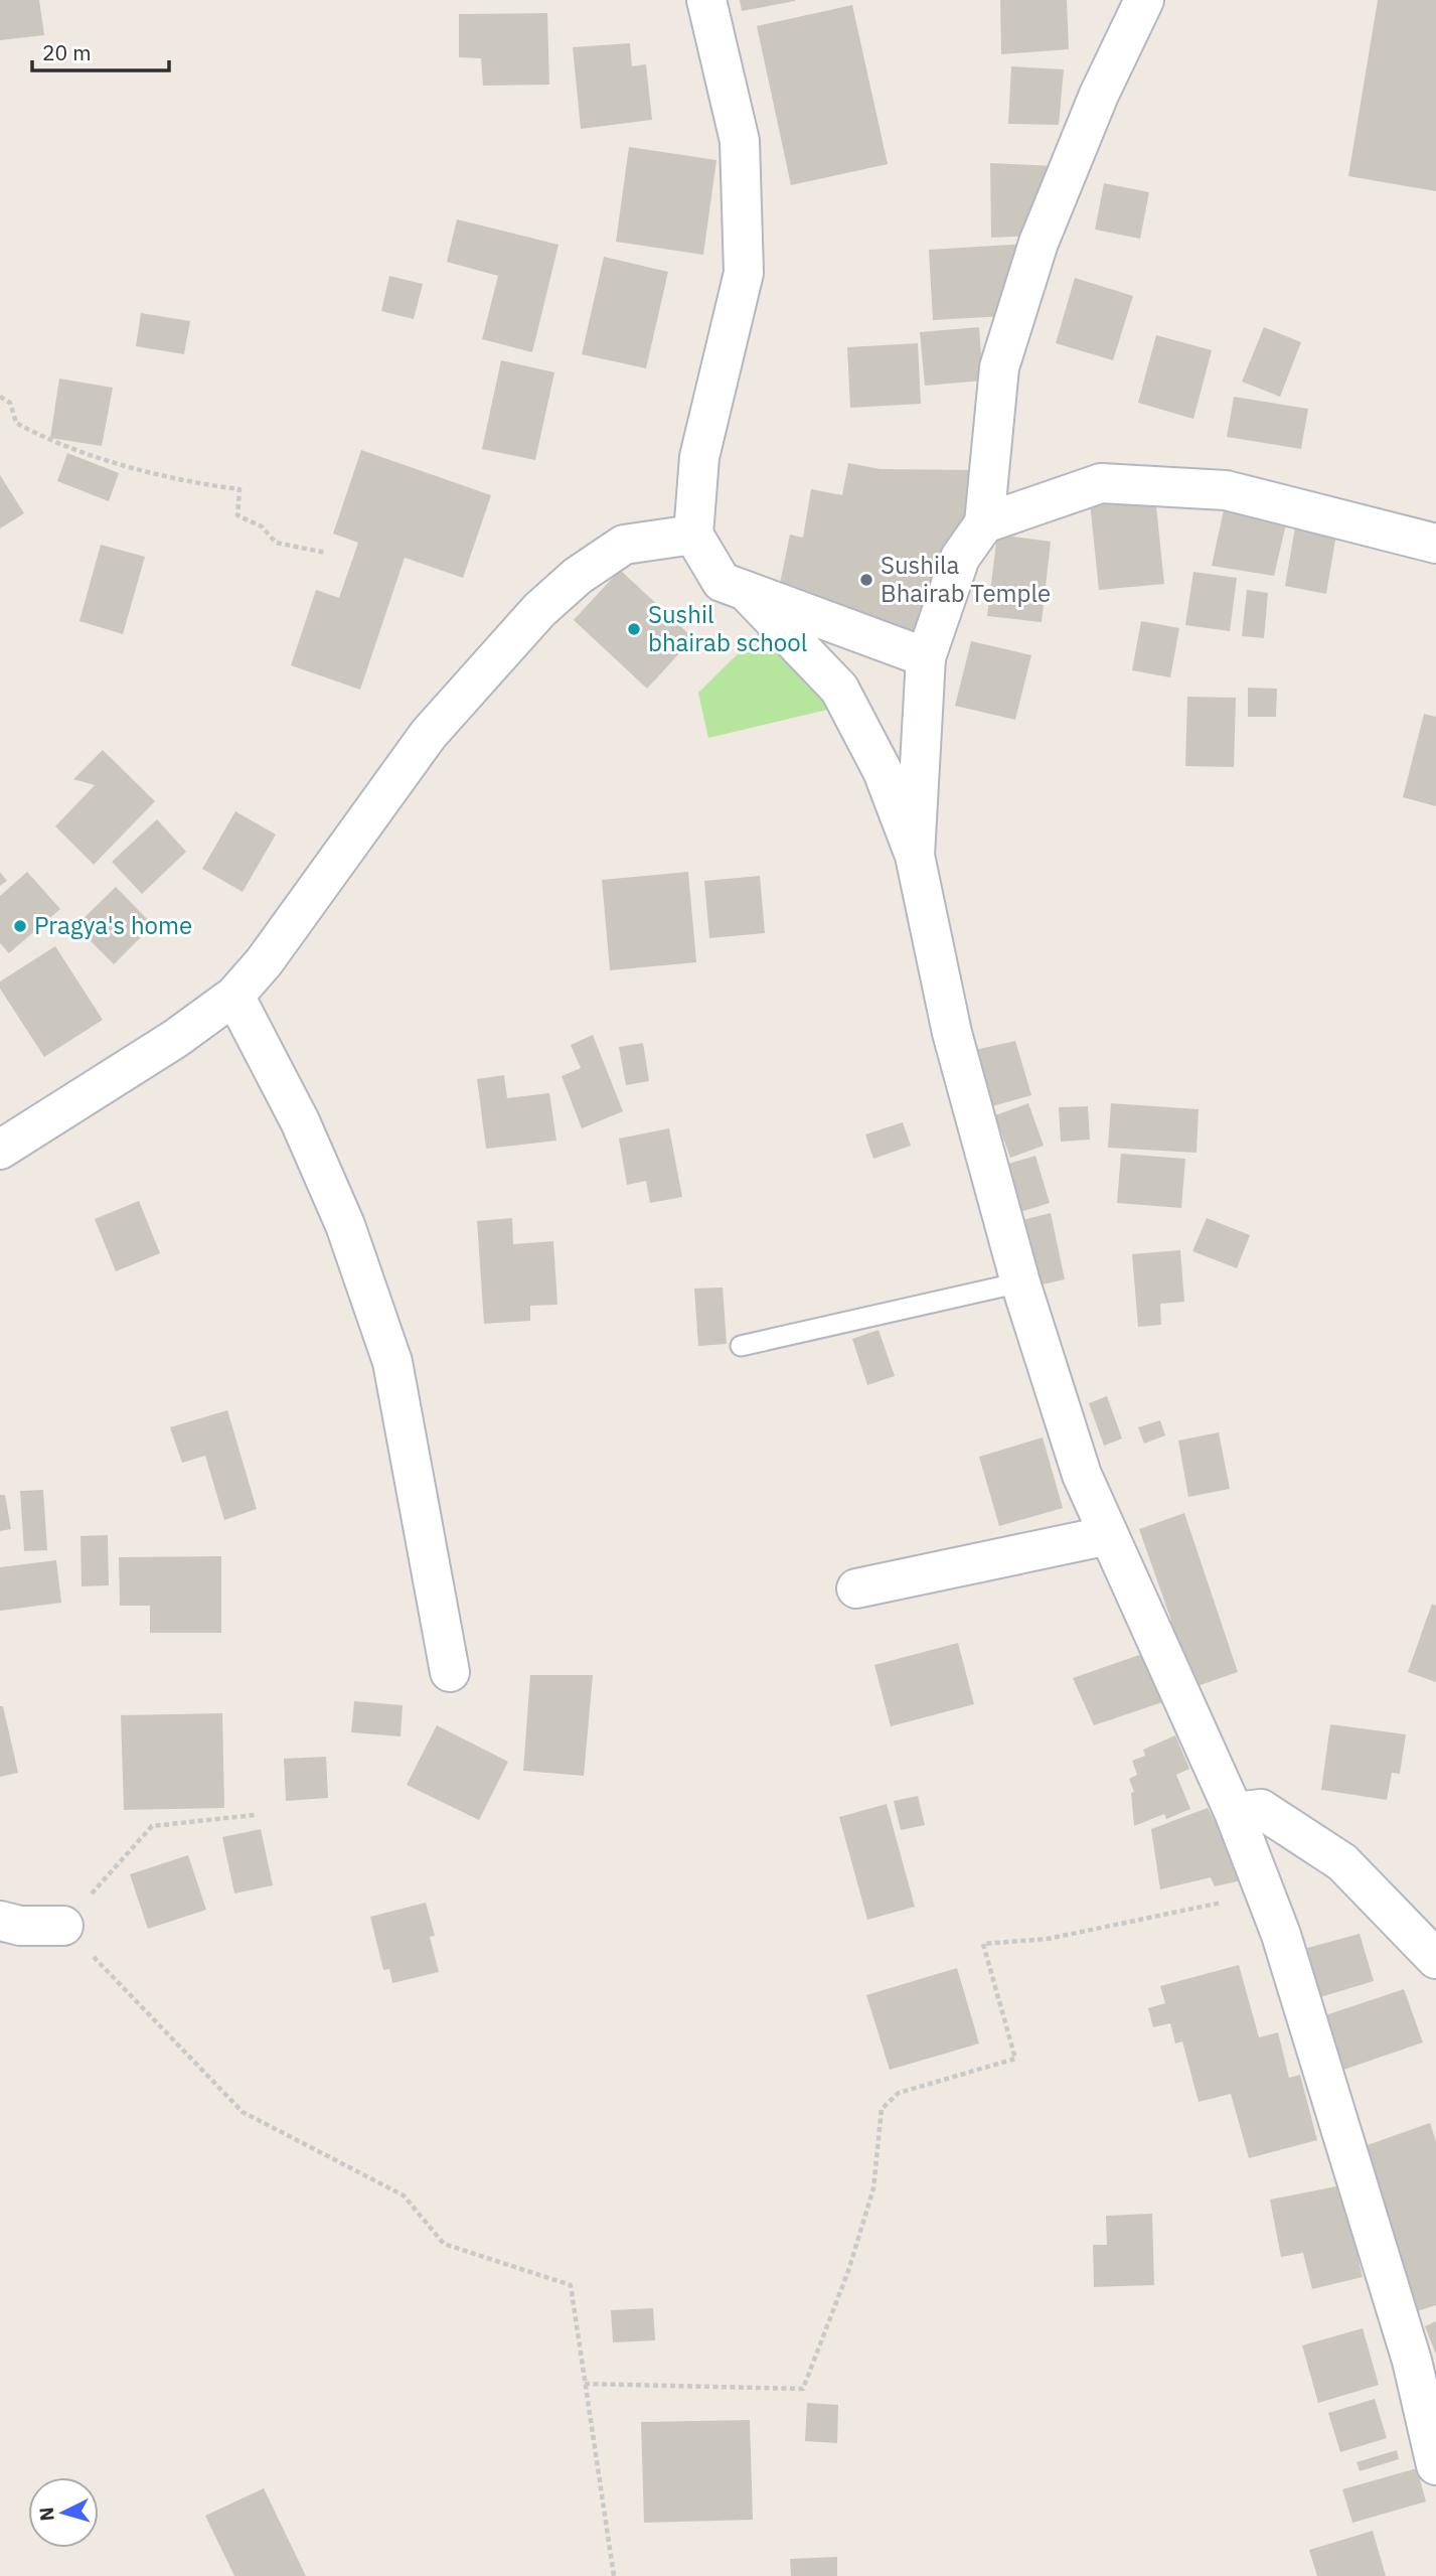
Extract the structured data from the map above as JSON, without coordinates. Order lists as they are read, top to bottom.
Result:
{
  "places": ["Sushila Bhairab Temple", "Sushil bhairab school", "Pragya's home"],
  "scale_bar": "20 m",
  "north": "left"
}
